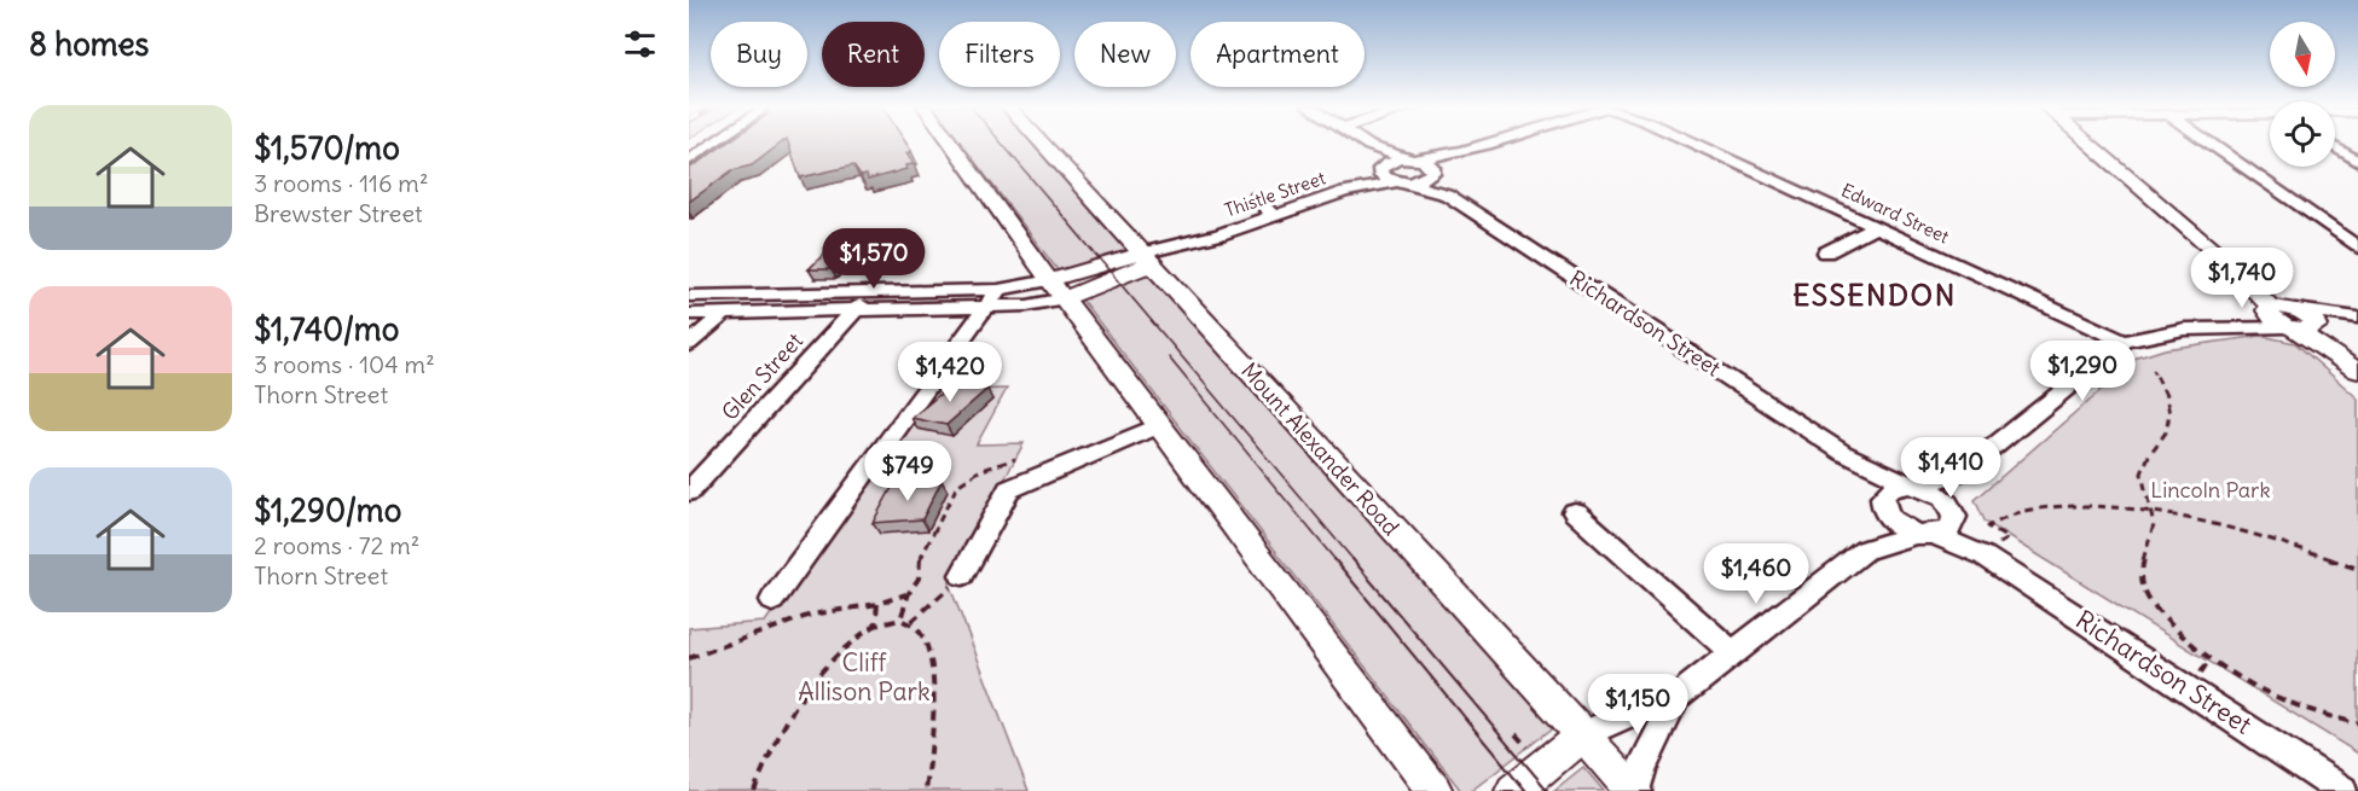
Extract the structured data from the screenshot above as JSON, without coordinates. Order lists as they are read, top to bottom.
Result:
{
  "streets": {
    "main road": ["Mount Alexander Road"],
    "street": [
      "Thistle Street",
      "Edward Street",
      "Richardson Street",
      "Glen Street"
    ]
  },
  "crossings": [
    ["Thistle Street", "Richardson Street"],
    ["Thistle Street", "Mount Alexander Road"]
  ],
  "districts": ["ESSENDON"],
  "parks": ["Lincoln Park", "Cliff Allison Park"],
  "north": "bottom",
  "page": {
    "heading": "8 homes",
    "chip": [
      "Buy",
      "Rent",
      "Filters",
      "New",
      "Apartment"
    ],
    "list": [
      {
        "name": "$1,570/mo",
        "note": "3 rooms · 116 m² · Brewster Street"
      },
      {
        "name": "$1,740/mo",
        "note": "3 rooms · 104 m² · Thorn Street"
      },
      {
        "name": "$1,290/mo",
        "note": "2 rooms · 72 m² · Thorn Street"
      }
    ],
    "price": [
      "$1,570",
      "$1,740",
      "$1,290",
      "$1,420",
      "$1,410",
      "$749",
      "$1,460",
      "$1,150"
    ]
  }
}
